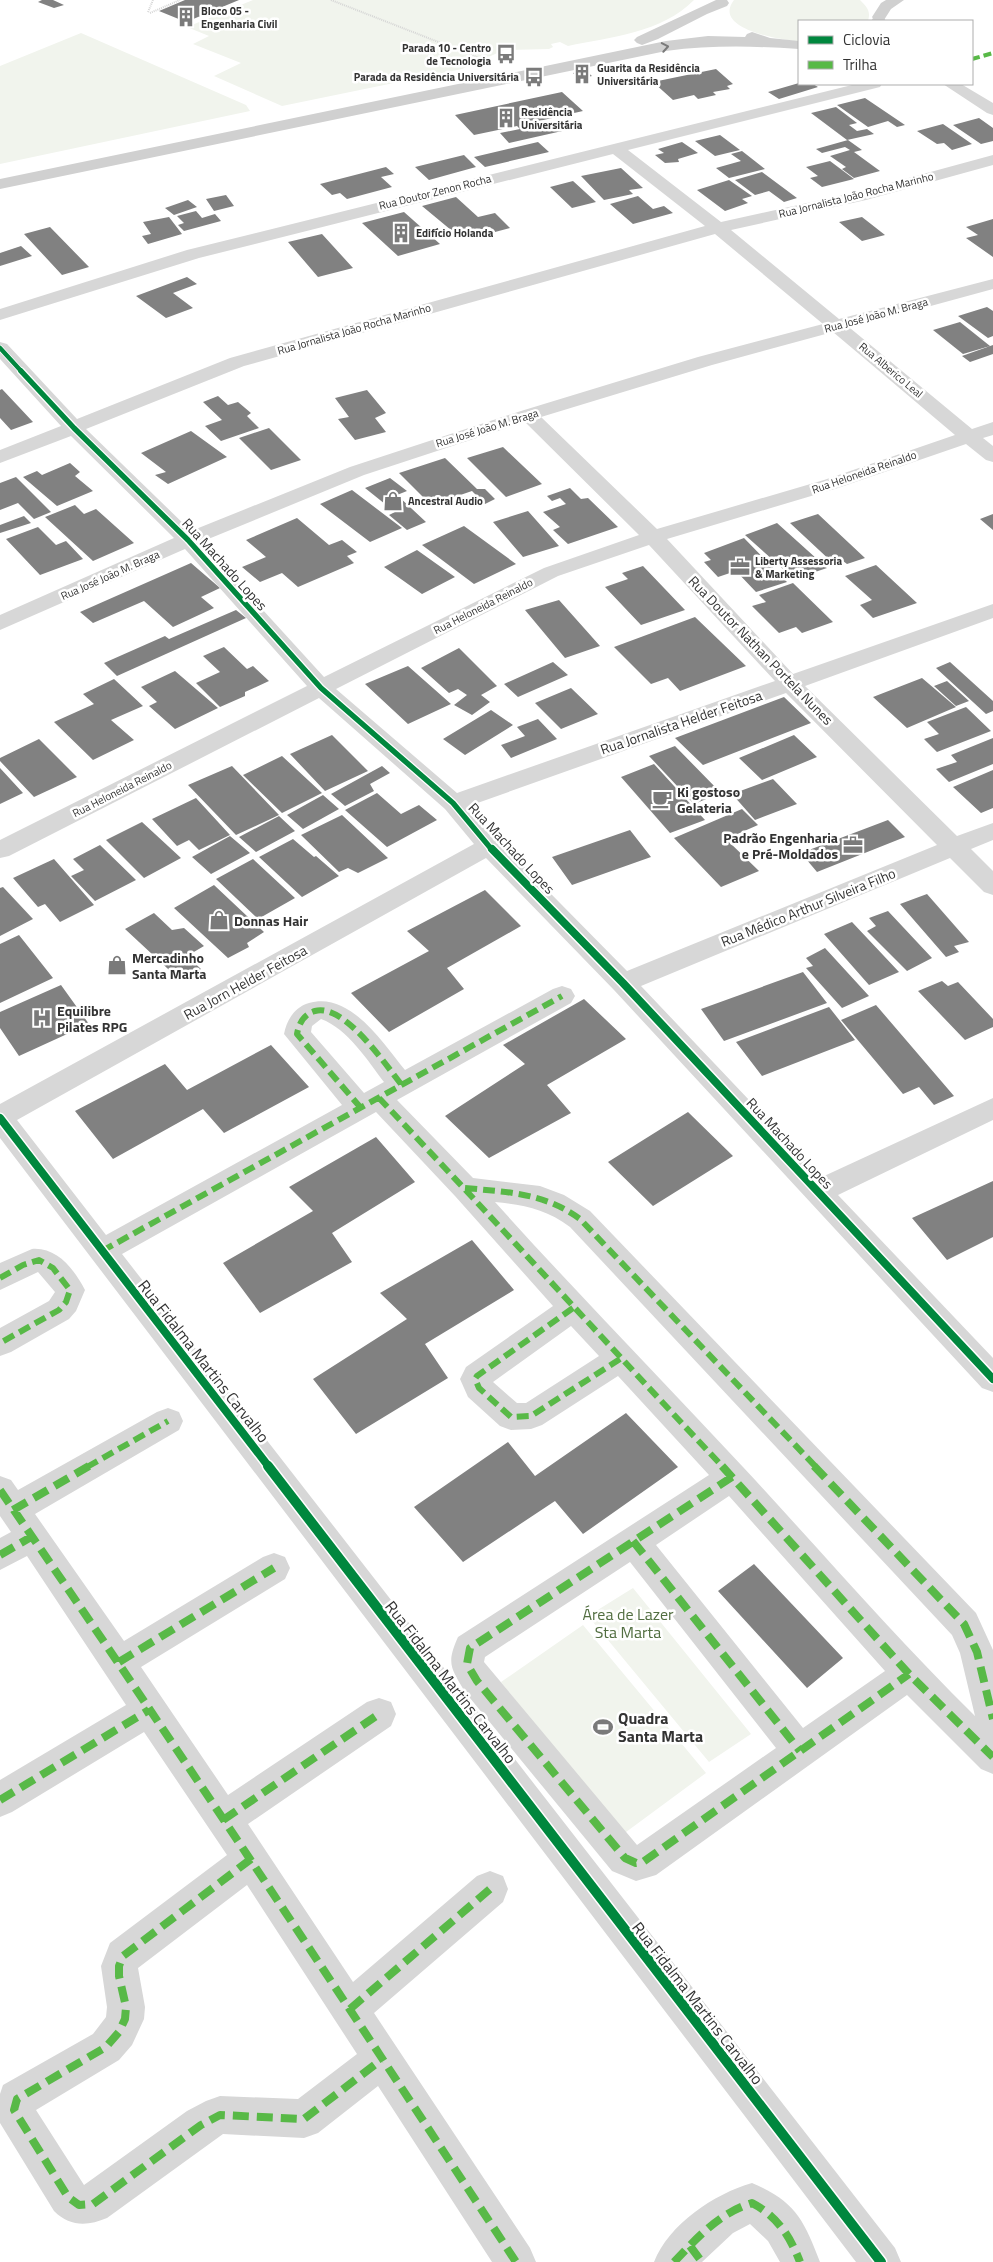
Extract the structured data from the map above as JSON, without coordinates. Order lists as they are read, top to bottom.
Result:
{
  "streets": {
    "street": [
      "Rua Doutor Zenon Rocha",
      "Rua Jornalista João Rocha Marinho",
      "Rua José João M. Braga",
      "Rua Alberico Leal",
      "Rua Heloneida Reinaldo",
      "Rua Machado Lopes",
      "Rua Doutor Nathan Portela Nunes",
      "Rua Jornalista Helder Feitosa",
      "Rua Médico Arthur Silveira Filho",
      "Rua Jorn Helder Feitosa",
      "Rua Fidalma Martins Carvalho"
    ]
  },
  "crossings": [
    ["Rua Jornalista João Rocha Marinho", "Rua Alberico Leal"],
    ["Rua Jornalista João Rocha Marinho", "Rua Machado Lopes"],
    ["Rua José João M. Braga", "Rua Alberico Leal"],
    ["Rua José João M. Braga", "Rua Machado Lopes"],
    ["Rua José João M. Braga", "Rua Doutor Nathan Portela Nunes"],
    ["Rua Alberico Leal", "Rua Heloneida Reinaldo"],
    ["Rua Heloneida Reinaldo", "Rua Machado Lopes"],
    ["Rua Heloneida Reinaldo", "Rua Doutor Nathan Portela Nunes"],
    ["Rua Machado Lopes", "Rua Jornalista Helder Feitosa"],
    ["Rua Machado Lopes", "Rua Médico Arthur Silveira Filho"],
    ["Rua Machado Lopes", "Rua Jorn Helder Feitosa"],
    ["Rua Doutor Nathan Portela Nunes", "Rua Jornalista Helder Feitosa"],
    ["Rua Doutor Nathan Portela Nunes", "Rua Médico Arthur Silveira Filho"],
    ["Rua Jorn Helder Feitosa", "Rua Fidalma Martins Carvalho"]
  ],
  "parks": ["Área de Lazer Sta Marta"],
  "places": {
    "building": [
      "Bloco 05 - Engenharia Civil",
      "Guarita da Residência Universitária",
      "Residência Universitária",
      "Edifício Holanda"
    ],
    "bus stop": ["Parada 10 - Centro de Tecnologia", "Parada da Residência Universitária"],
    "shop": ["Ancestral Audio", "Donnas Hair", "Mercadinho Santa Marta"],
    "office": ["Liberty Assessoria & Marketing", "Padrão Engenharia e Pré-Moldados"],
    "cafe": ["Ki gostoso Gelateria"],
    "hospital": ["Equilibre Pilates RPG"],
    "sports": ["Quadra Santa Marta"]
  },
  "legend": ["Ciclovia", "Trilha"]
}
